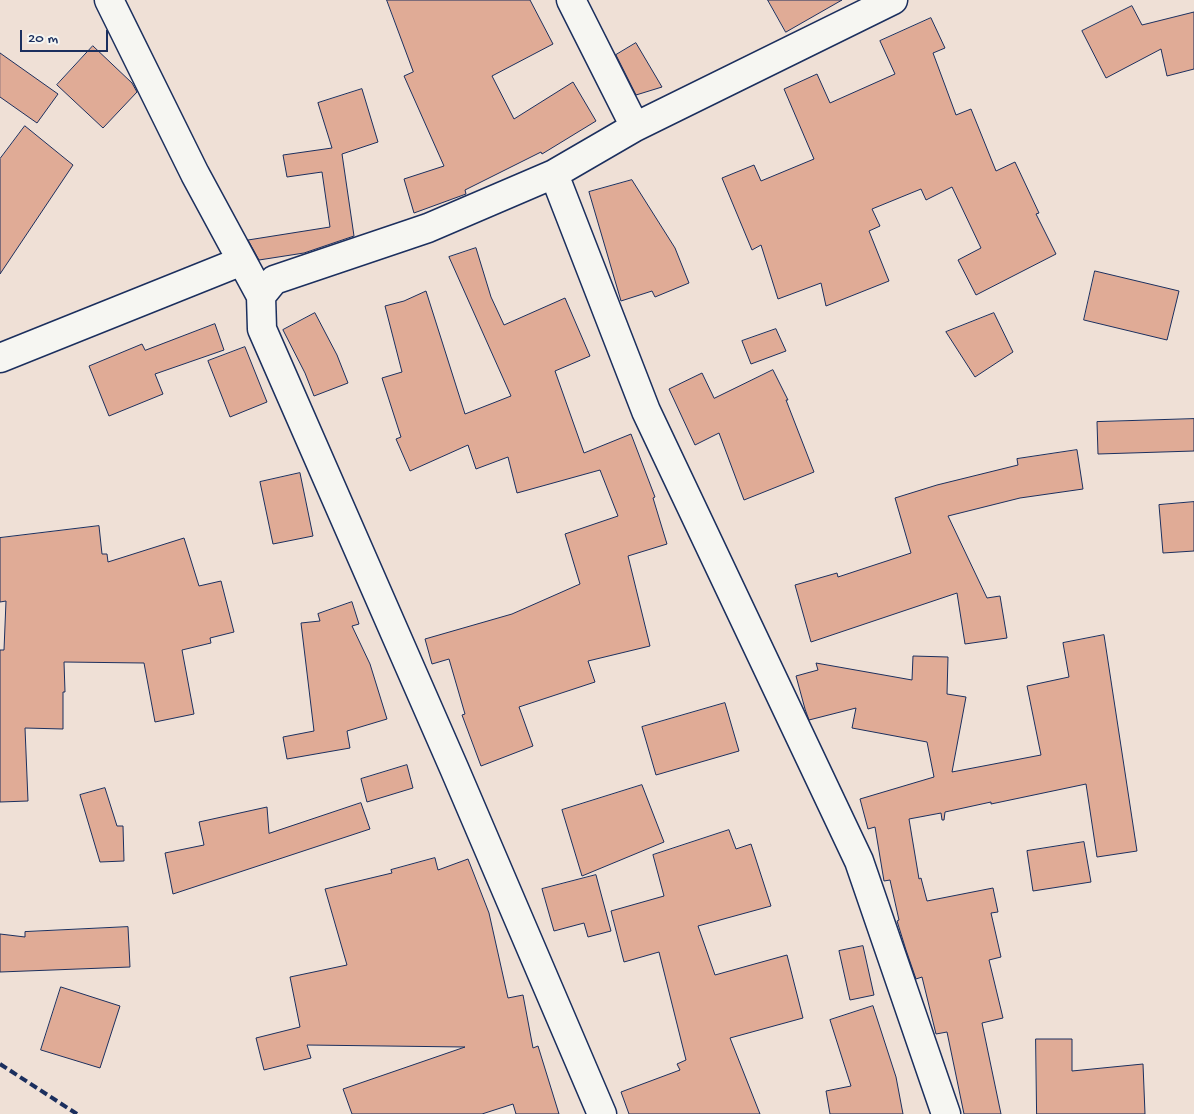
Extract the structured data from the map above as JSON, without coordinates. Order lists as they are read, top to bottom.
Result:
{
  "scale_bar": "20 m"
}
